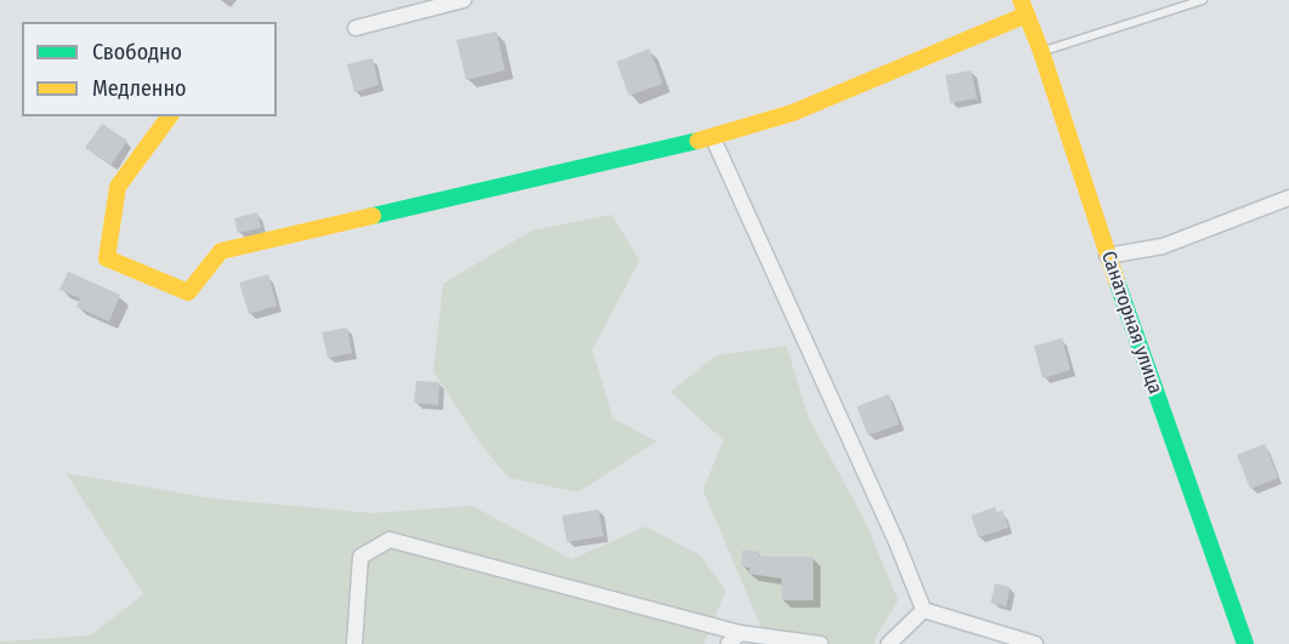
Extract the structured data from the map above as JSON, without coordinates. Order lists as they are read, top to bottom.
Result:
{
  "streets": {
    "street": ["Санаторная улица"]
  },
  "legend": ["Свободно", "Медленно"]
}
